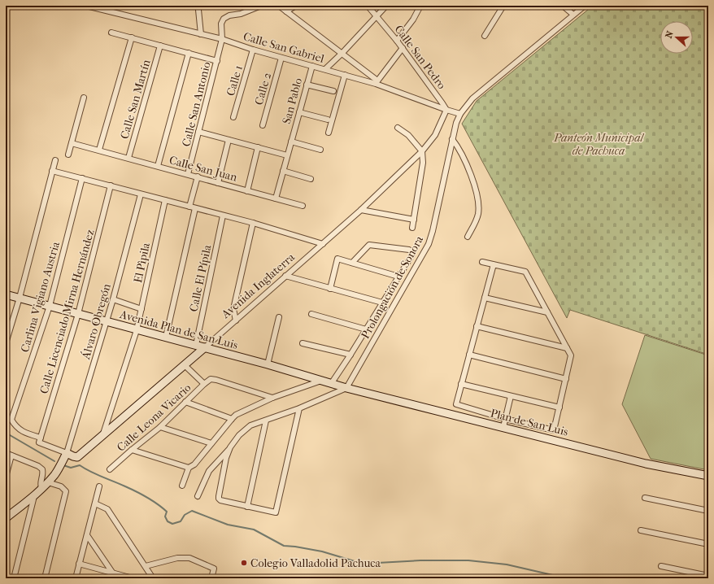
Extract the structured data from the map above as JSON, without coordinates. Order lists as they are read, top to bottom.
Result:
{
  "streets": {
    "street": [
      "Calle San Gabriel",
      "Calle San Pedro",
      "Calle 1",
      "Calle 2",
      "Calle San Martín",
      "San Pablo",
      "Calle San Antonio",
      "Calle San Juan",
      "El Pìpila",
      "Calle El Pípila",
      "Avenida Inglaterra",
      "Prolongación de Sonora",
      "Carlina Vigiano Austria",
      "Calle Licenciado Mirna Hernández",
      "Álvaro Obregón",
      "Avenida Plan de San Luis",
      "Calle Leona Vicario",
      "Plan de San Luis"
    ]
  },
  "crossings": [
    ["Calle San Gabriel", "Calle San Pedro"],
    ["Calle San Gabriel", "Calle 1"],
    ["Calle San Gabriel", "Calle 2"],
    ["Calle San Gabriel", "San Pablo"],
    ["Calle San Gabriel", "Calle San Antonio"],
    ["Calle San Gabriel", "Avenida Inglaterra"],
    ["Calle San Gabriel", "Prolongación de Sonora"],
    ["Calle San Pedro", "Avenida Inglaterra"],
    ["Calle San Martín", "Calle San Juan"],
    ["San Pablo", "Calle San Juan"],
    ["Calle San Antonio", "Calle San Juan"],
    ["El Pìpila", "Avenida Inglaterra"],
    ["El Pìpila", "Avenida Plan de San Luis"],
    ["Calle El Pípila", "Avenida Plan de San Luis"],
    ["Avenida Inglaterra", "Álvaro Obregón"],
    ["Avenida Inglaterra", "Avenida Plan de San Luis"],
    ["Prolongación de Sonora", "Avenida Plan de San Luis"],
    ["Prolongación de Sonora", "Plan de San Luis"],
    ["Carlina Vigiano Austria", "Calle Licenciado Mirna Hernández"],
    ["Carlina Vigiano Austria", "Avenida Plan de San Luis"],
    ["Calle Licenciado Mirna Hernández", "Avenida Plan de San Luis"],
    ["Álvaro Obregón", "Avenida Plan de San Luis"],
    ["Avenida Plan de San Luis", "Plan de San Luis"]
  ],
  "parks": ["Panteón Municipal de Pachuca"],
  "places": ["Colegio Valladolid Pachuca"],
  "north": "left"
}
